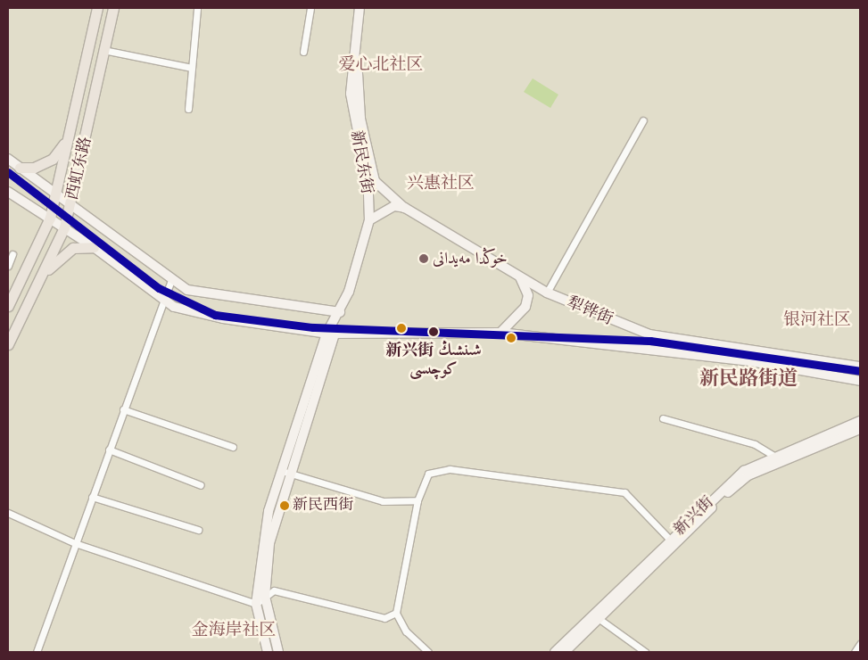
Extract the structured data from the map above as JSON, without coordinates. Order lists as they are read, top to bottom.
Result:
{
  "streets": {
    "main road": [
      "新民东街",
      "西虹东路",
      "犁铧街",
      "新兴街"
    ]
  },
  "crossings": [
    ["新民东街", "犁铧街"],
    ["西虹东路", "犁铧街"]
  ],
  "districts": [
    "爱心北社区",
    "兴惠社区",
    "银河社区",
    "新民路街道",
    "金海岸社区"
  ],
  "places": ["خوڭدا مەيدانى", "新兴街 شىنشىڭ كوچىسى", "新民西街"]
}
